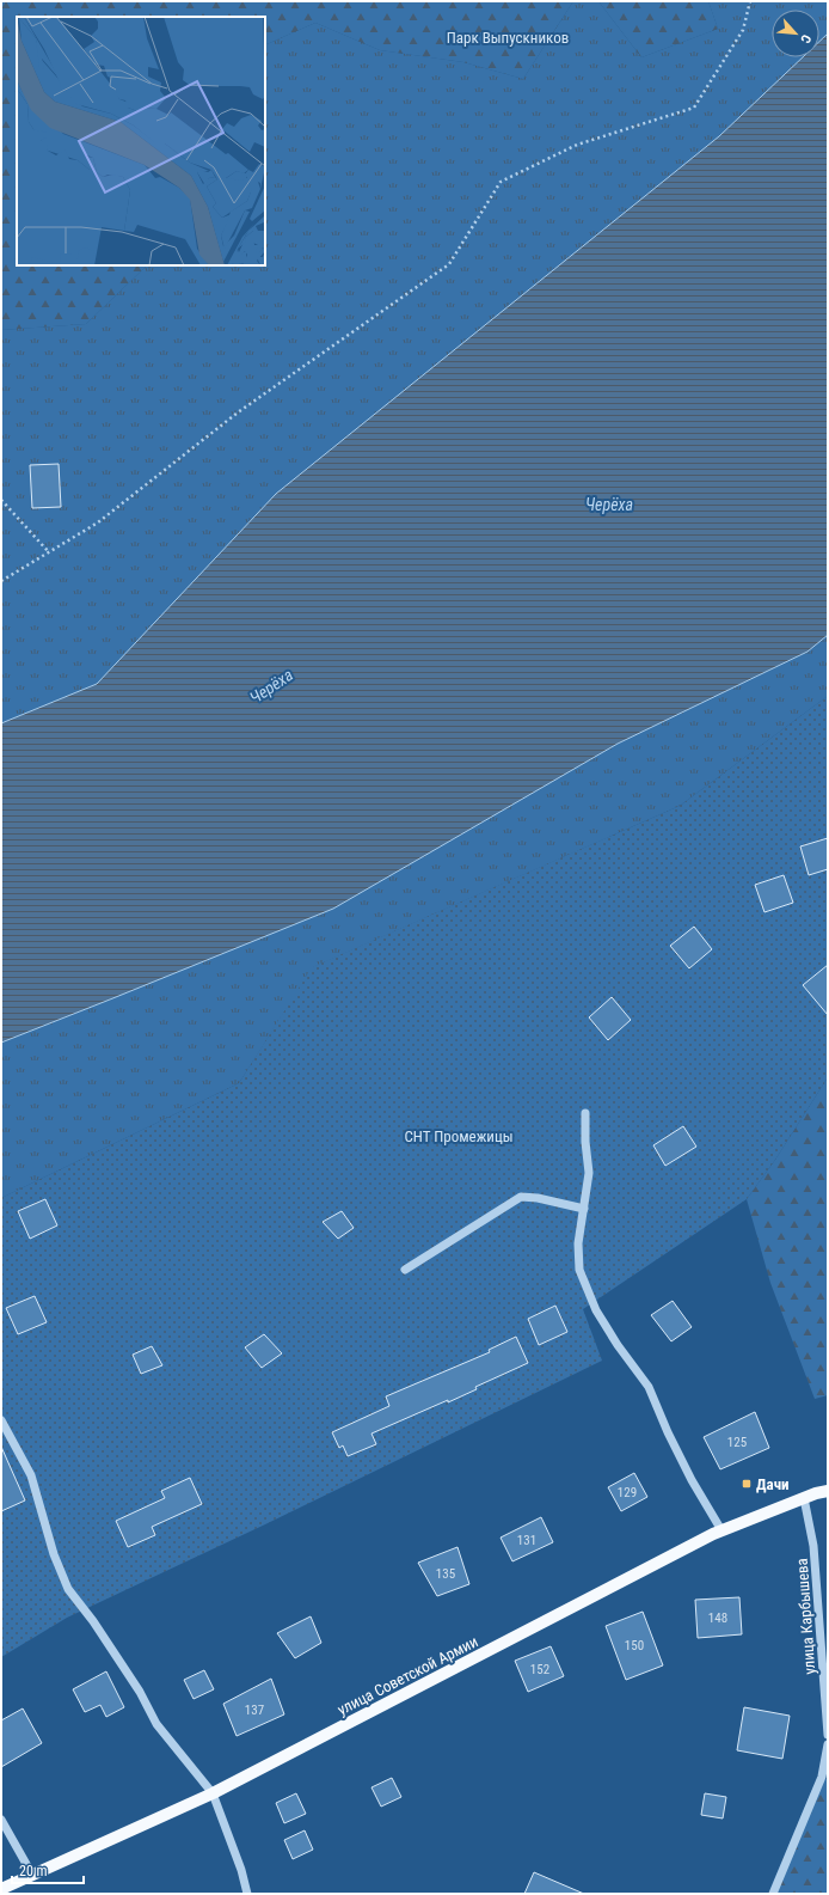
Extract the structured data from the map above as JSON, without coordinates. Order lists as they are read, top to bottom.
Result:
{
  "streets": {
    "main road": ["улица Советской Армии"],
    "street": ["улица Карбышева"]
  },
  "crossings": [
    ["улица Карбышева", "улица Советской Армии"]
  ],
  "water": ["Черёха"],
  "parks": ["Парк Выпускников", "СНТ Промежицы"],
  "places": {
    "transit": ["Дачи"]
  },
  "house_numbers": [
    "125",
    "129",
    "131",
    "135",
    "148",
    "150",
    "152",
    "137"
  ],
  "scale_bar": "20 m",
  "north": "bottom right"
}
